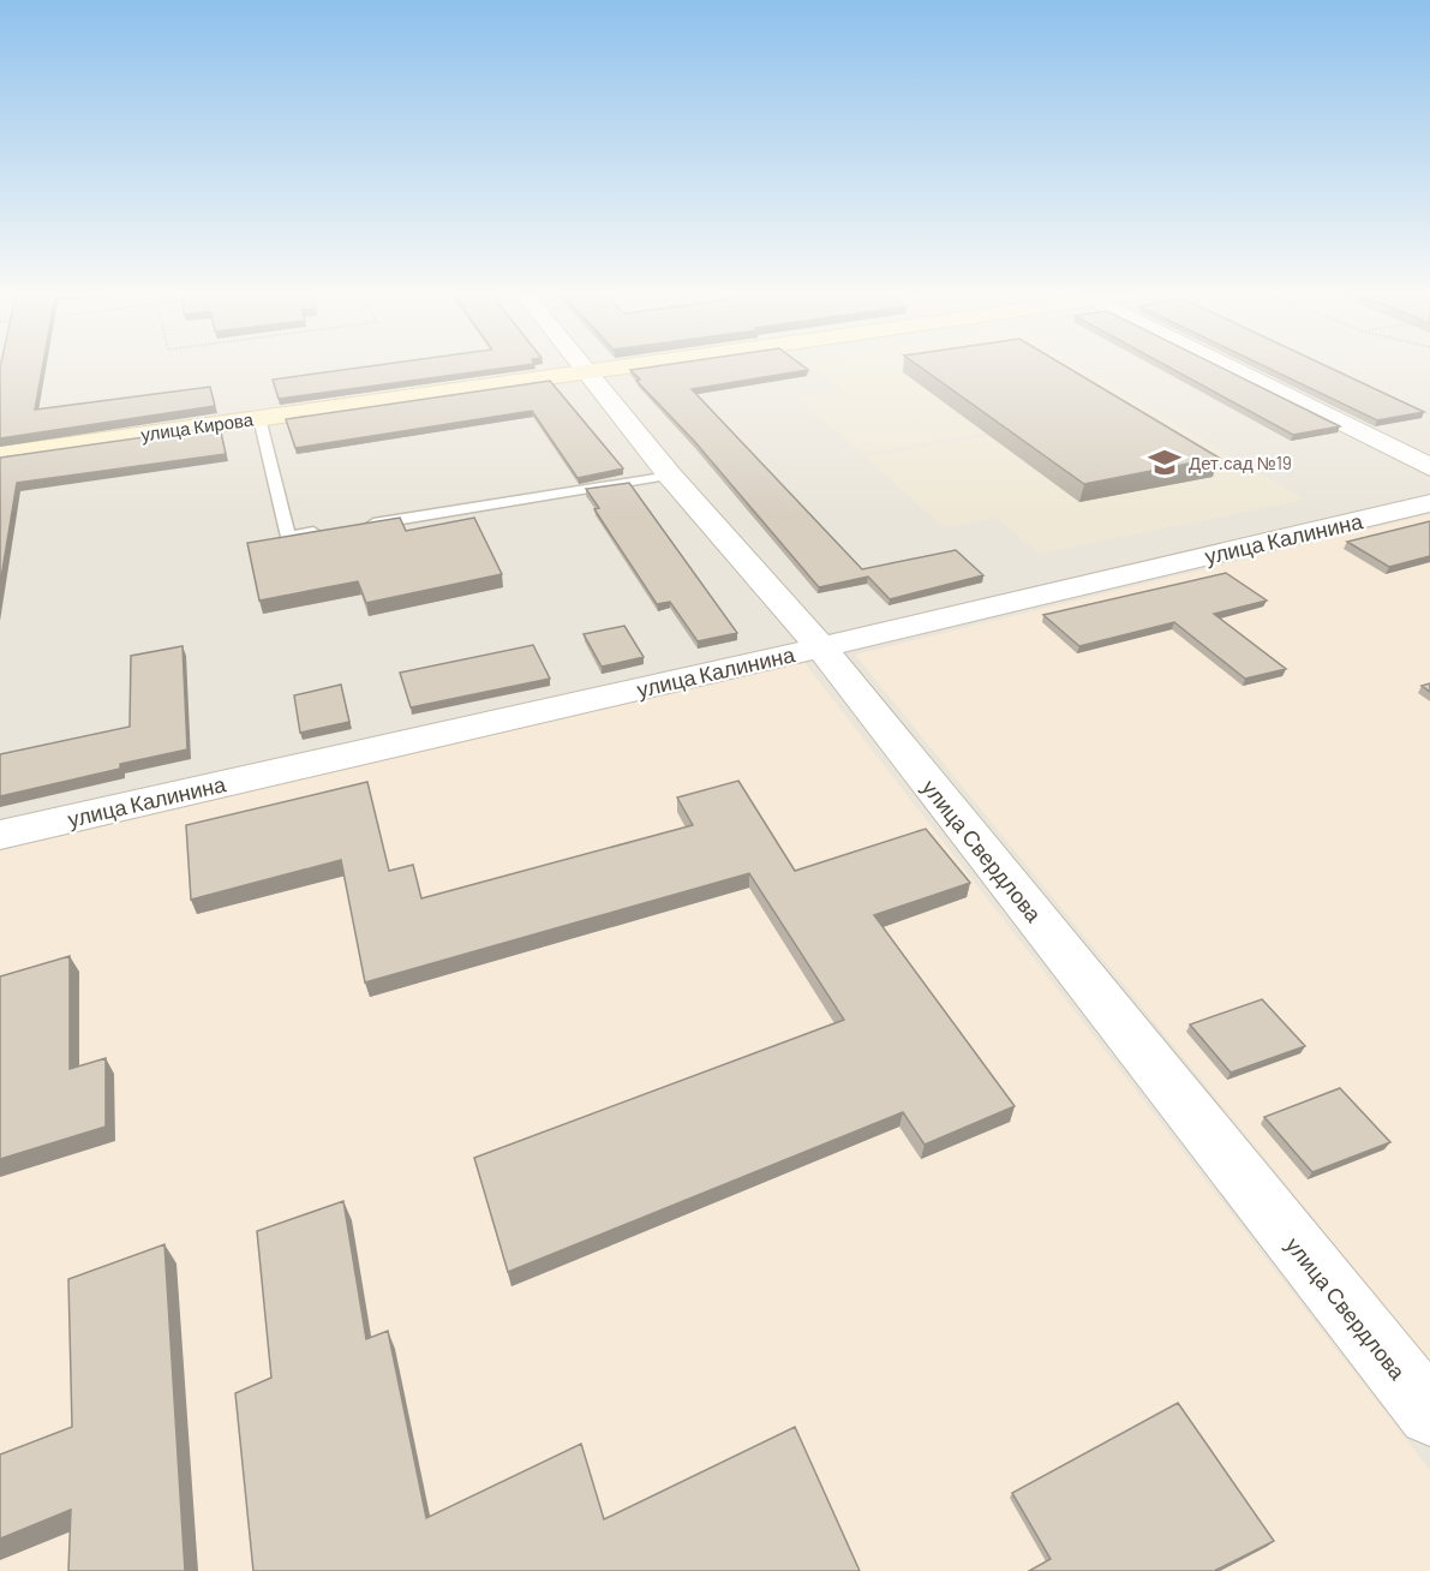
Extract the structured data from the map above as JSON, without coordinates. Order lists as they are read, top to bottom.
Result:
{
  "streets": {
    "street": ["улица Кирова", "улица Калинина", "улица Свердлова"]
  },
  "crossings": [
    ["улица Кирова", "улица Свердлова"],
    ["улица Калинина", "улица Свердлова"]
  ],
  "places": {
    "school or university": ["Дет.сад №19"]
  }
}
